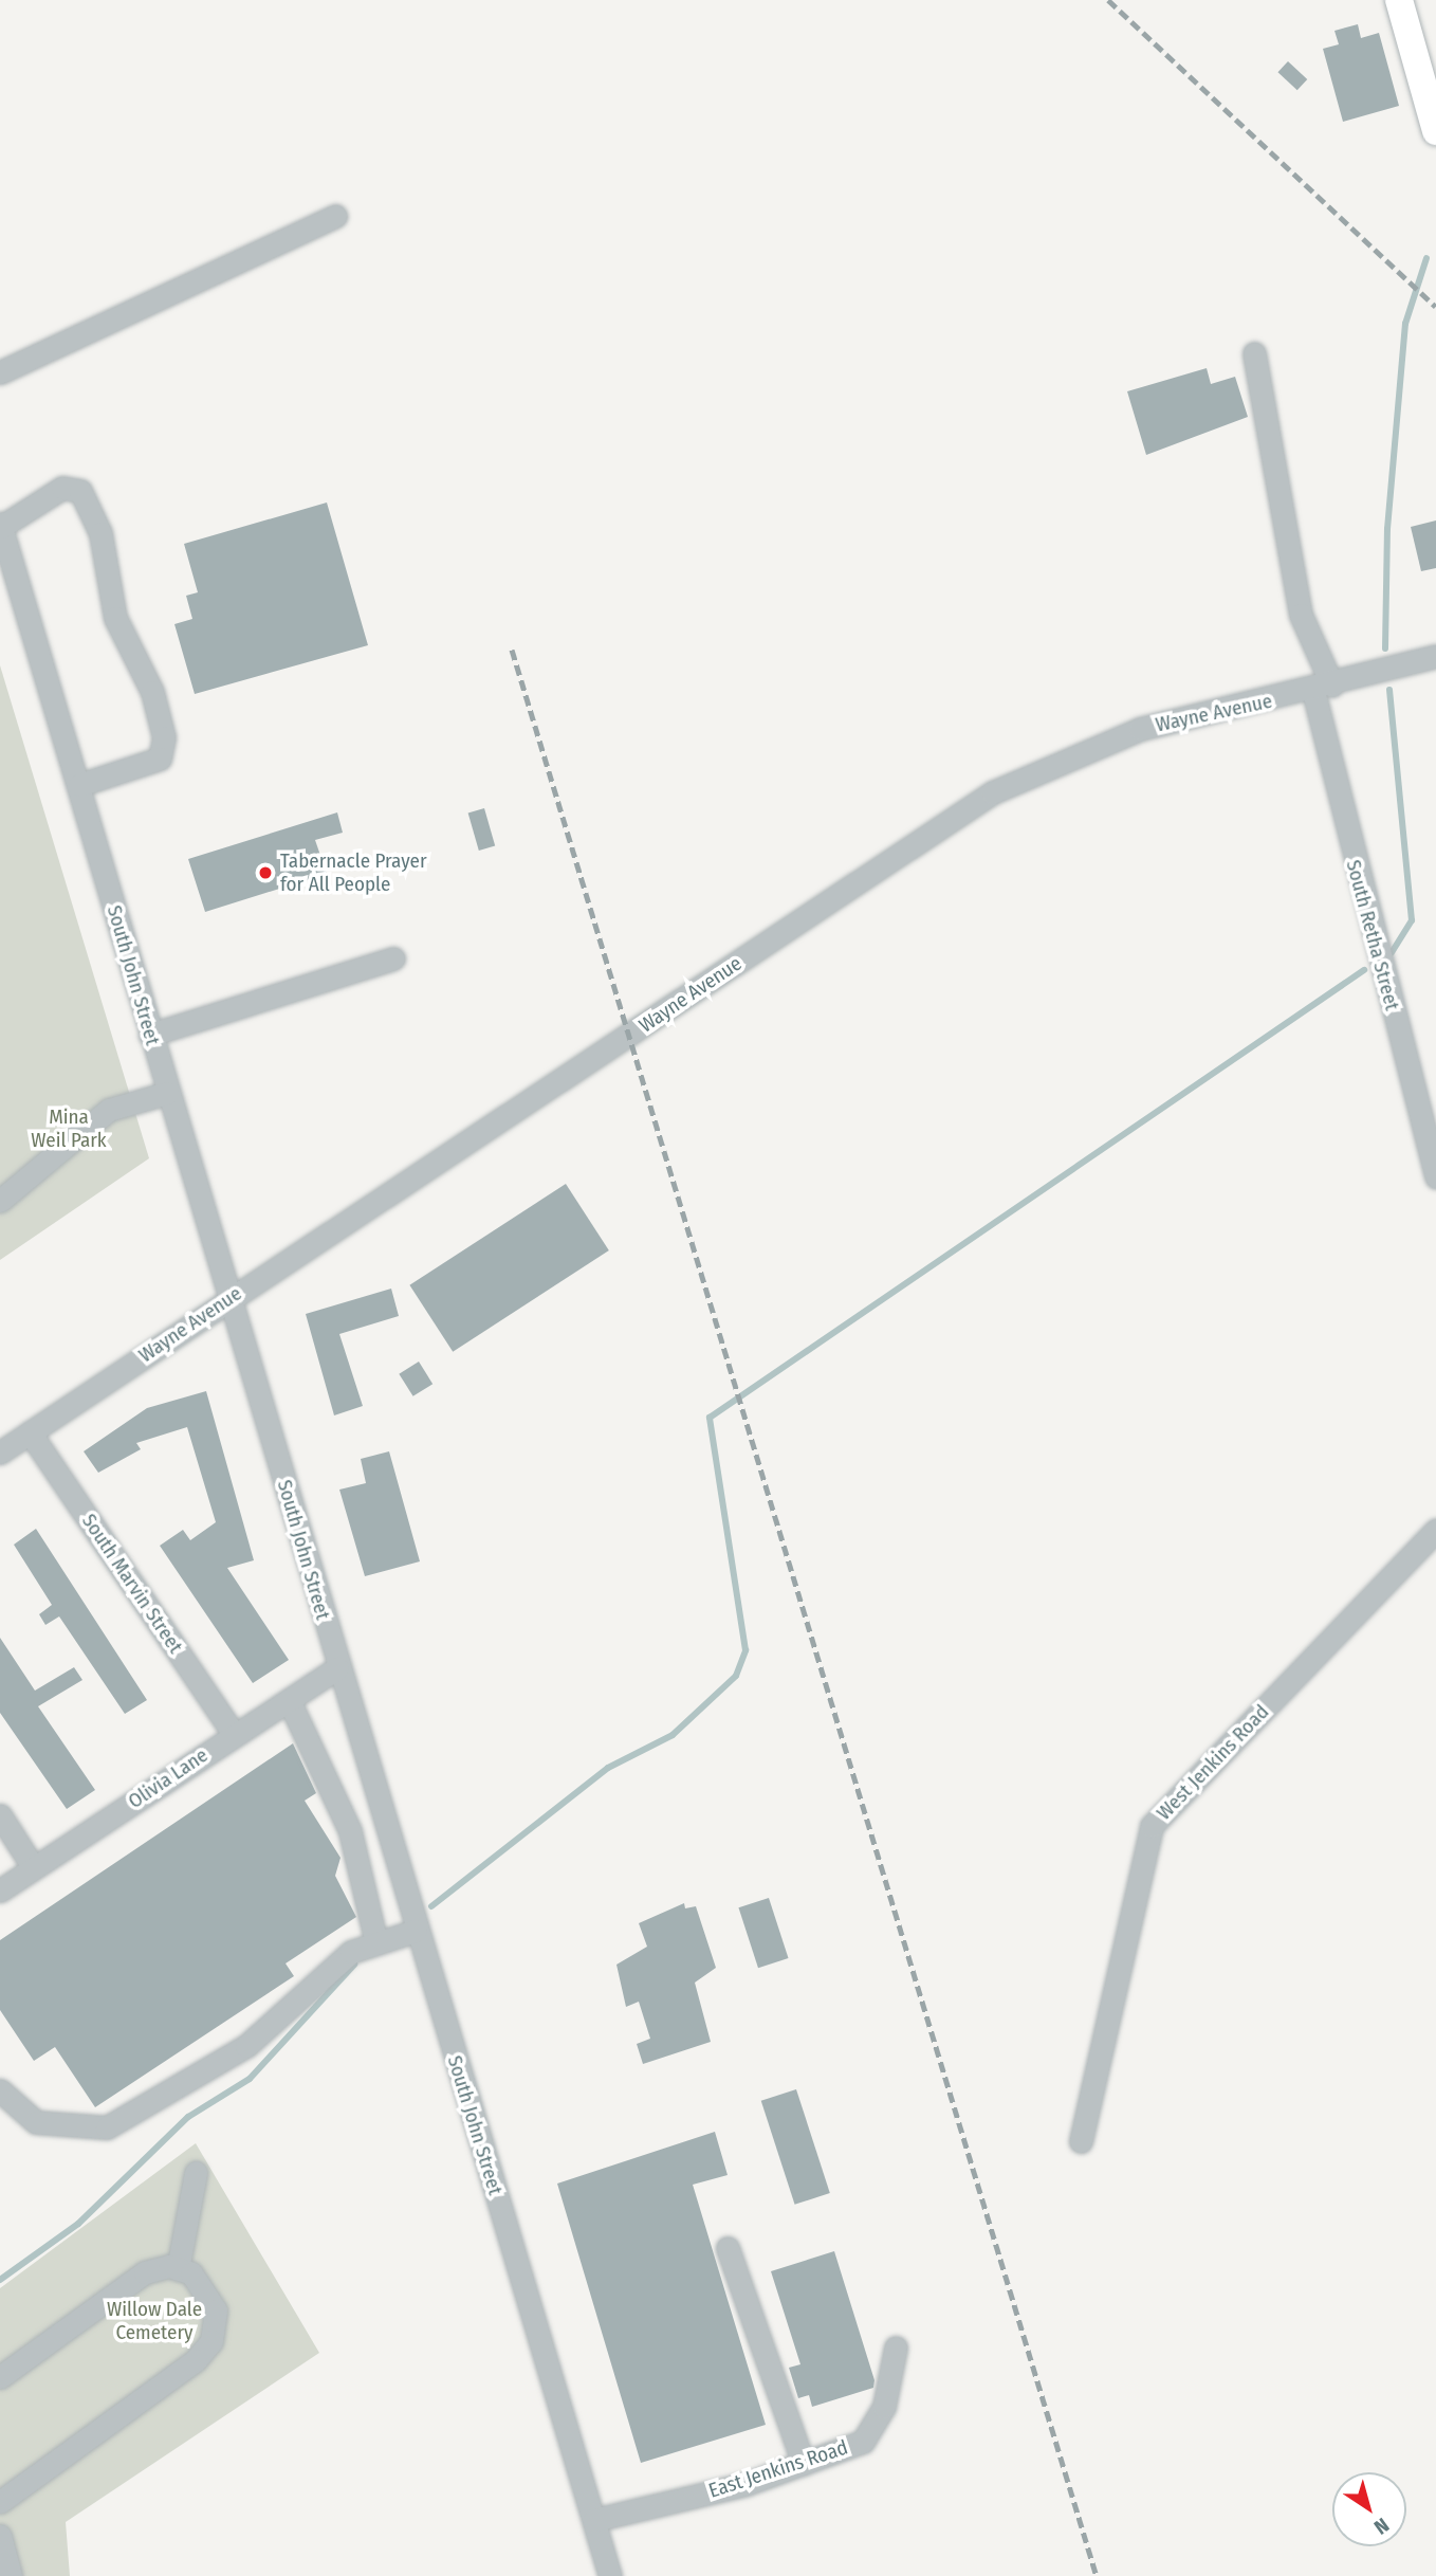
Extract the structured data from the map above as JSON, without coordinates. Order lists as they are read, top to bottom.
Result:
{
  "streets": {
    "street": [
      "Wayne Avenue",
      "South Retha Street",
      "South John Street",
      "South Marvin Street",
      "West Jenkins Road",
      "Olivia Lane",
      "East Jenkins Road"
    ]
  },
  "crossings": [
    ["Wayne Avenue", "South Retha Street"],
    ["Wayne Avenue", "South John Street"],
    ["Wayne Avenue", "South Marvin Street"],
    ["South John Street", "Olivia Lane"],
    ["South John Street", "East Jenkins Road"],
    ["South Marvin Street", "Olivia Lane"]
  ],
  "parks": ["Mina Weil Park", "Willow Dale Cemetery"],
  "places": ["Tabernacle Prayer for All People"],
  "north": "bottom right"
}
